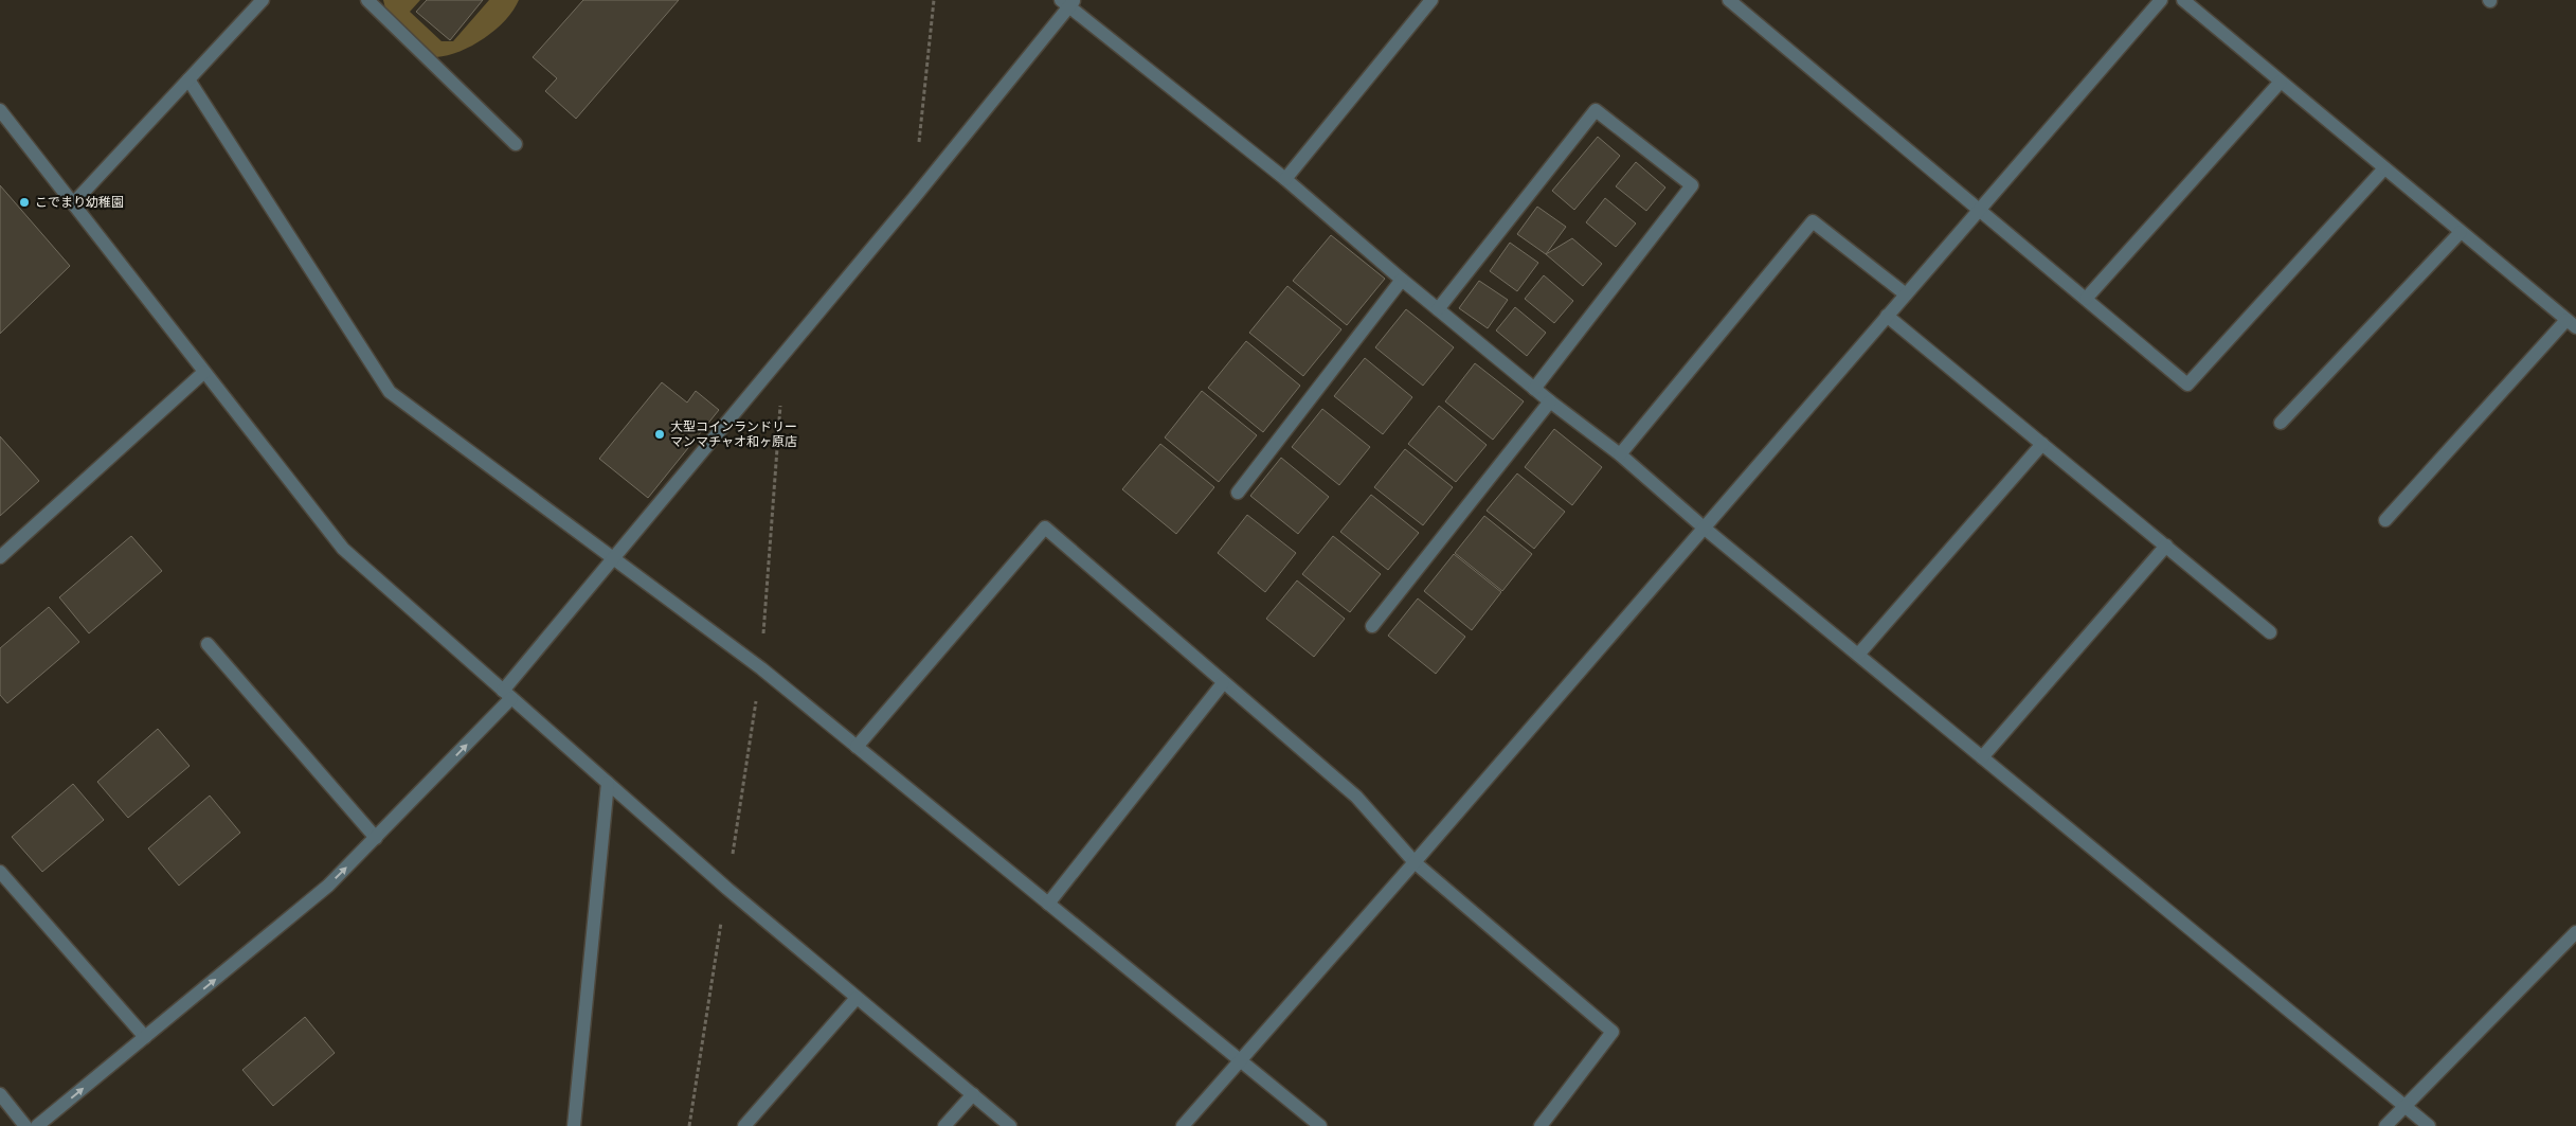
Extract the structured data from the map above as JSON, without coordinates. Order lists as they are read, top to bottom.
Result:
{
  "places": ["こでまり幼稚園", "大型コインランドリー マンマチャオ和ヶ原店"]
}
